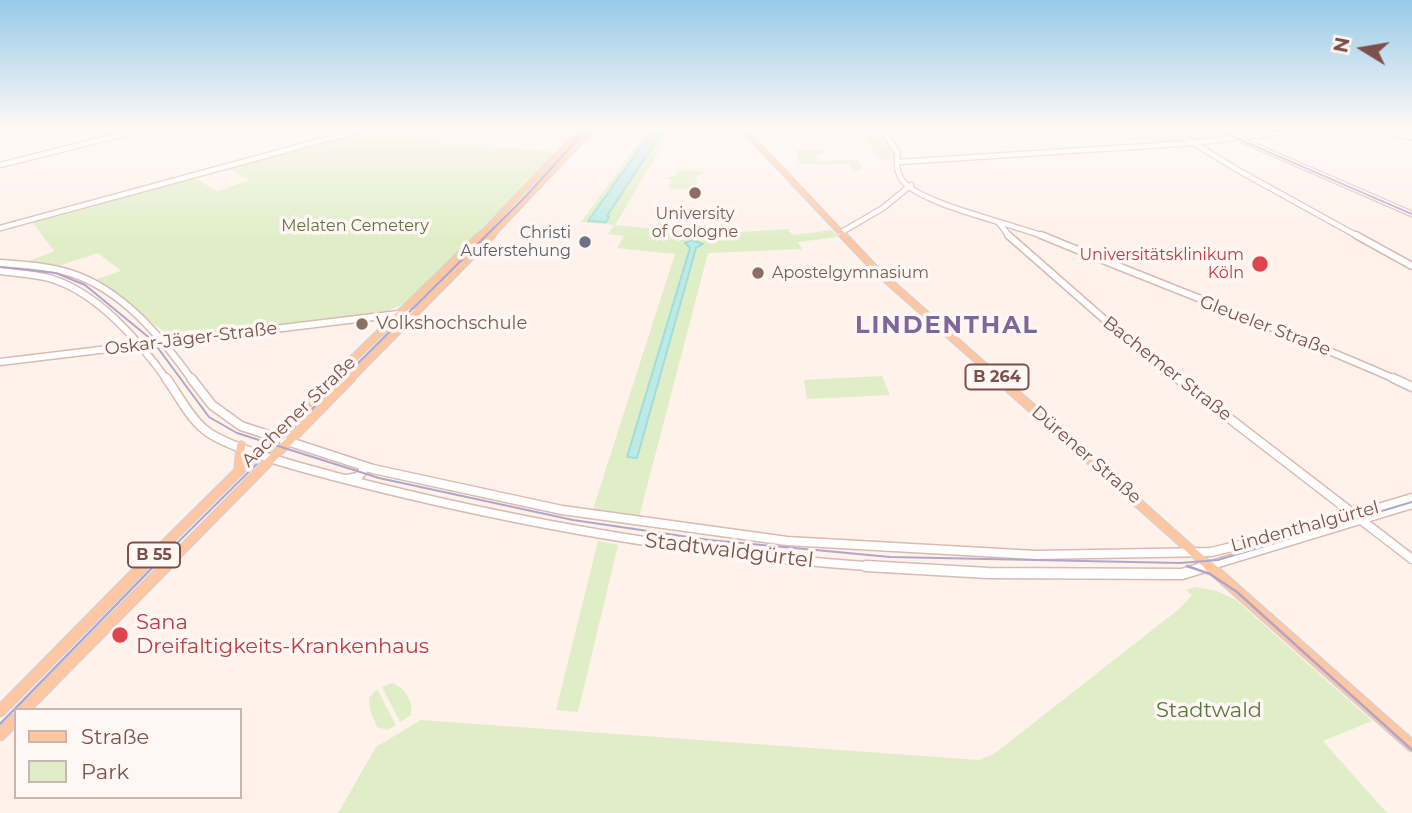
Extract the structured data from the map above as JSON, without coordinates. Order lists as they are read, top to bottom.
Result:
{
  "streets": {
    "main road": [
      "Gleueler Straße",
      "Oskar-Jäger-Straße",
      "Bachemer Straße",
      "B 264",
      "Aachener Straße",
      "Dürener Straße",
      "Lindenthalgürtel",
      "Stadtwaldgürtel",
      "B 55"
    ]
  },
  "crossings": [
    ["Gleueler Straße", "Bachemer Straße"],
    ["Oskar-Jäger-Straße", "Aachener Straße"],
    ["Oskar-Jäger-Straße", "Stadtwaldgürtel"],
    ["Bachemer Straße", "Lindenthalgürtel"],
    ["Aachener Straße", "Stadtwaldgürtel"],
    ["Dürener Straße", "Lindenthalgürtel"],
    ["Dürener Straße", "Stadtwaldgürtel"],
    ["Lindenthalgürtel", "Stadtwaldgürtel"]
  ],
  "districts": ["LINDENTHAL"],
  "parks": ["Melaten Cemetery", "Stadtwald"],
  "places": [
    "University of Cologne",
    "Christi Auferstehung",
    "Universitätsklinikum Köln",
    "Apostelgymnasium",
    "Volkshochschule",
    "Sana Dreifaltigkeits-Krankenhaus"
  ],
  "legend": ["Straße", "Park"],
  "north": "left"
}
